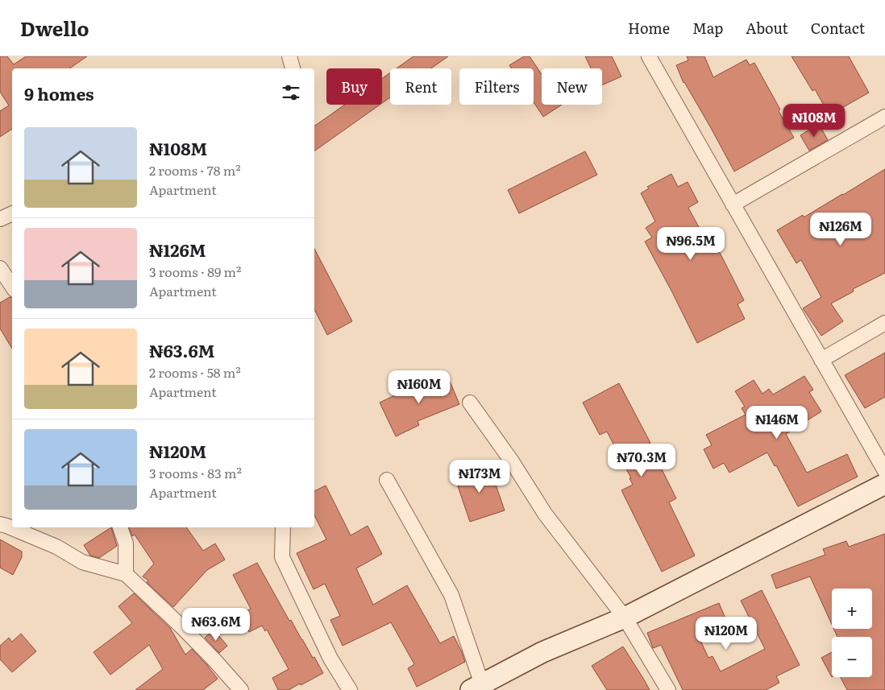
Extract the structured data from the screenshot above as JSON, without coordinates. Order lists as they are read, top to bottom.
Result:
{
  "page": {
    "header": "Dwello",
    "nav": [
      "Home",
      "Map",
      "About",
      "Contact"
    ],
    "chip": [
      "Buy",
      "Rent",
      "Filters",
      "New"
    ],
    "heading": "9 homes",
    "price": [
      "₦108M",
      "₦126M",
      "₦96.5M",
      "₦160M",
      "₦146M",
      "₦70.3M",
      "₦173M",
      "₦63.6M",
      "₦120M"
    ],
    "list": [
      {
        "name": "₦108M",
        "note": "2 rooms · 78 m² · Apartment"
      },
      {
        "name": "₦126M",
        "note": "3 rooms · 89 m² · Apartment"
      },
      {
        "name": "₦63.6M",
        "note": "2 rooms · 58 m² · Apartment"
      },
      {
        "name": "₦120M",
        "note": "3 rooms · 83 m² · Apartment"
      }
    ],
    "map_buttons": ["+", "−"]
  }
}
